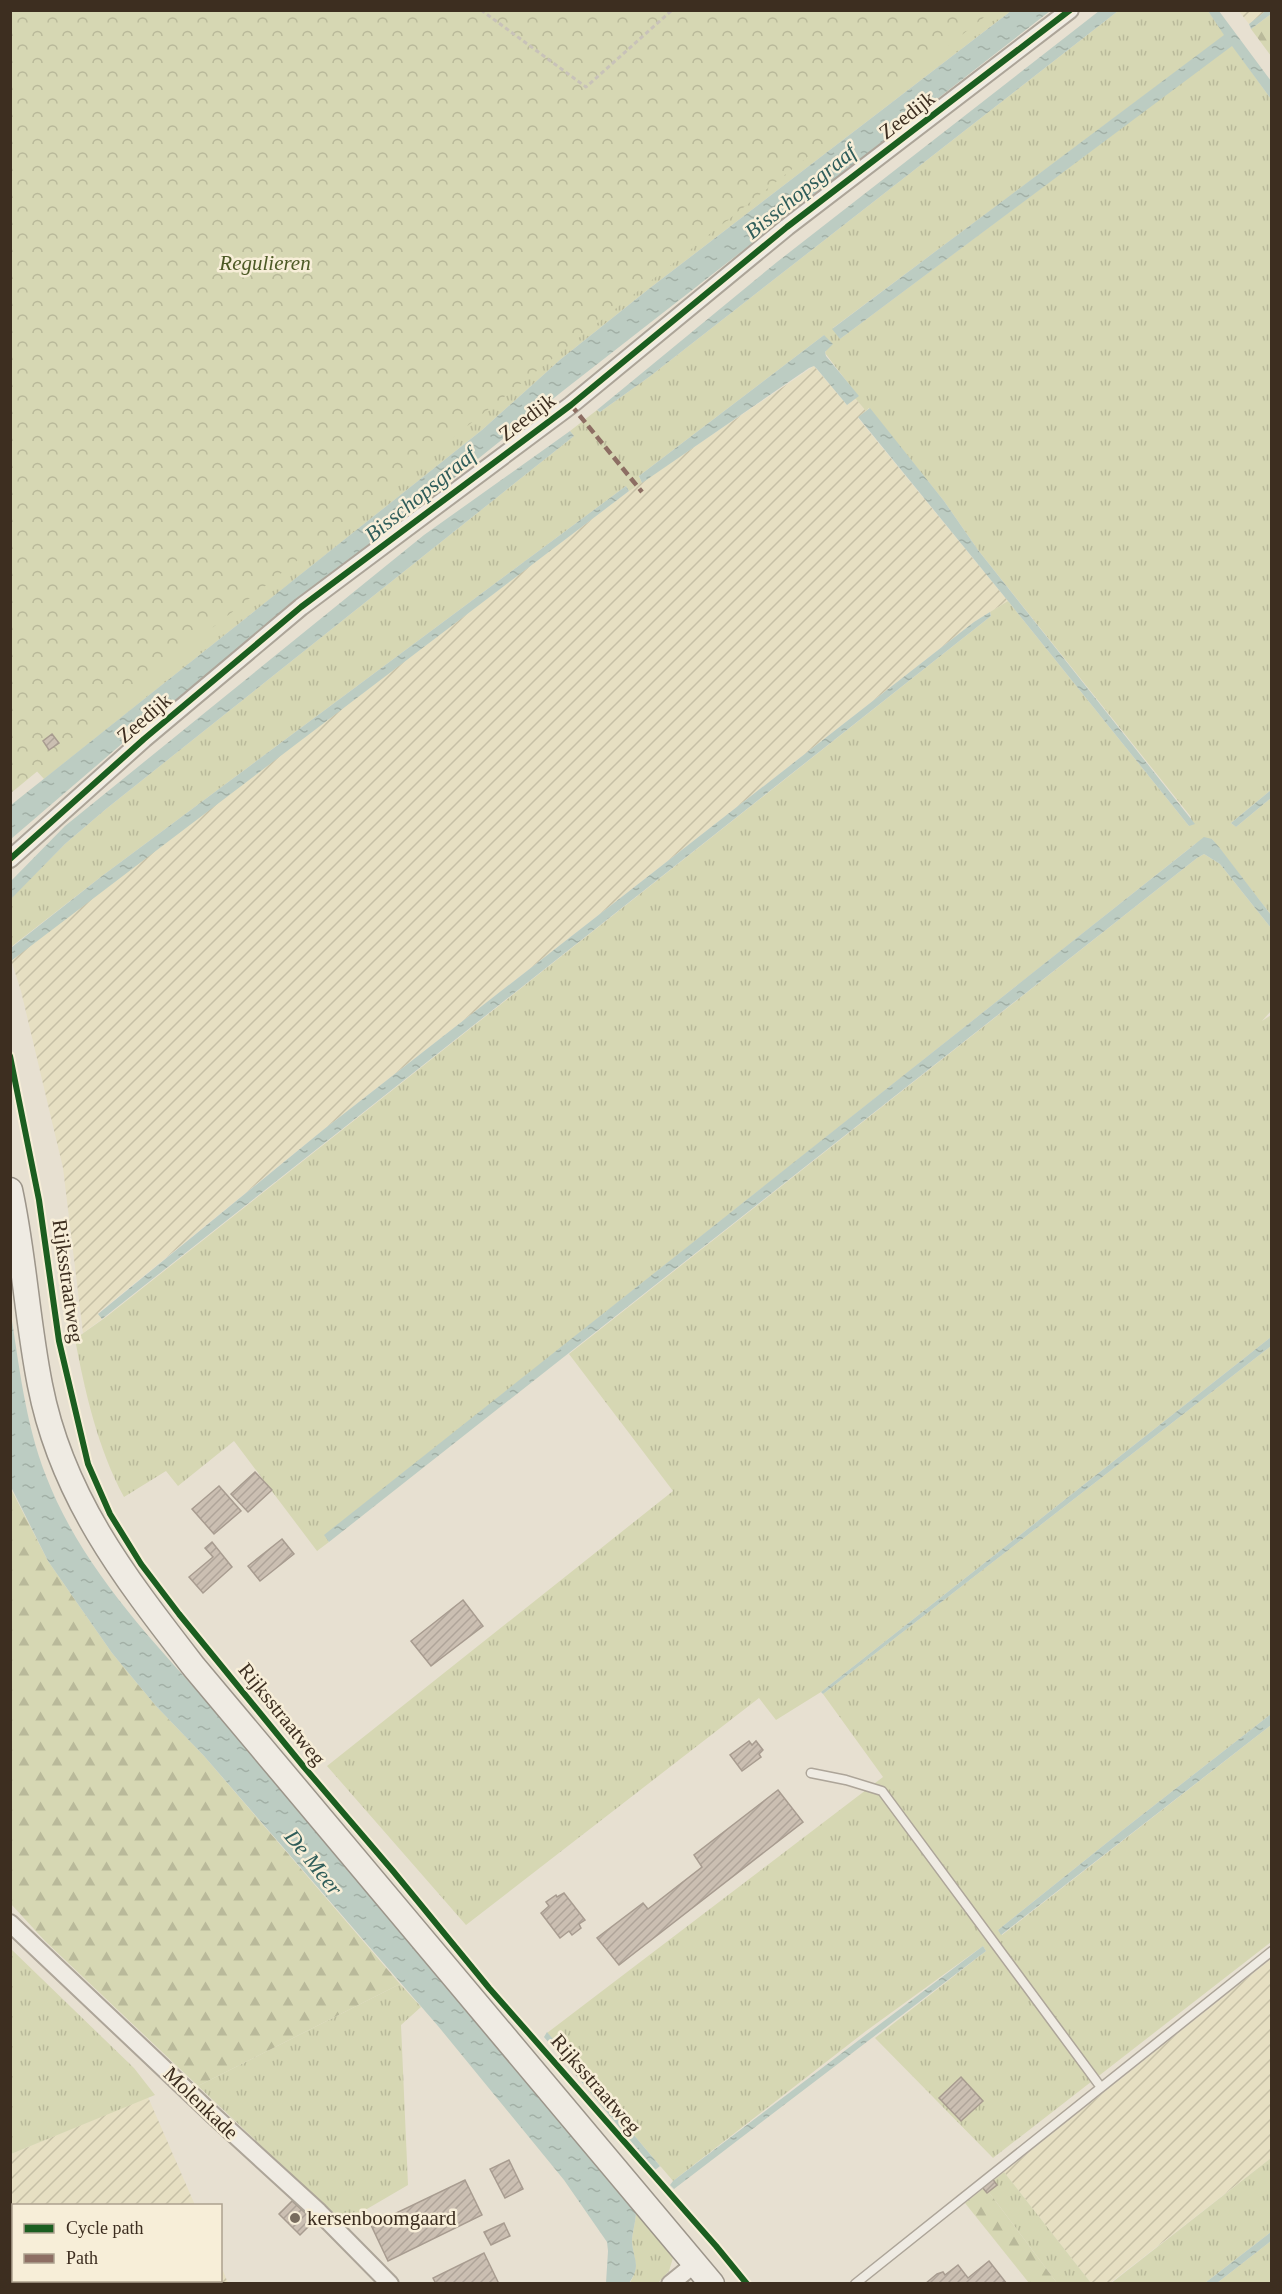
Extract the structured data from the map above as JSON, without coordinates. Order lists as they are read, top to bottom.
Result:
{
  "streets": {
    "main road": ["Rijksstraatweg"],
    "street": ["Zeedijk", "Molenkade"]
  },
  "water": ["Bisschopsgraaf", "De Meer"],
  "parks": ["Regulieren"],
  "places": ["kersenboomgaard"],
  "legend": ["Cycle path", "Path"]
}
